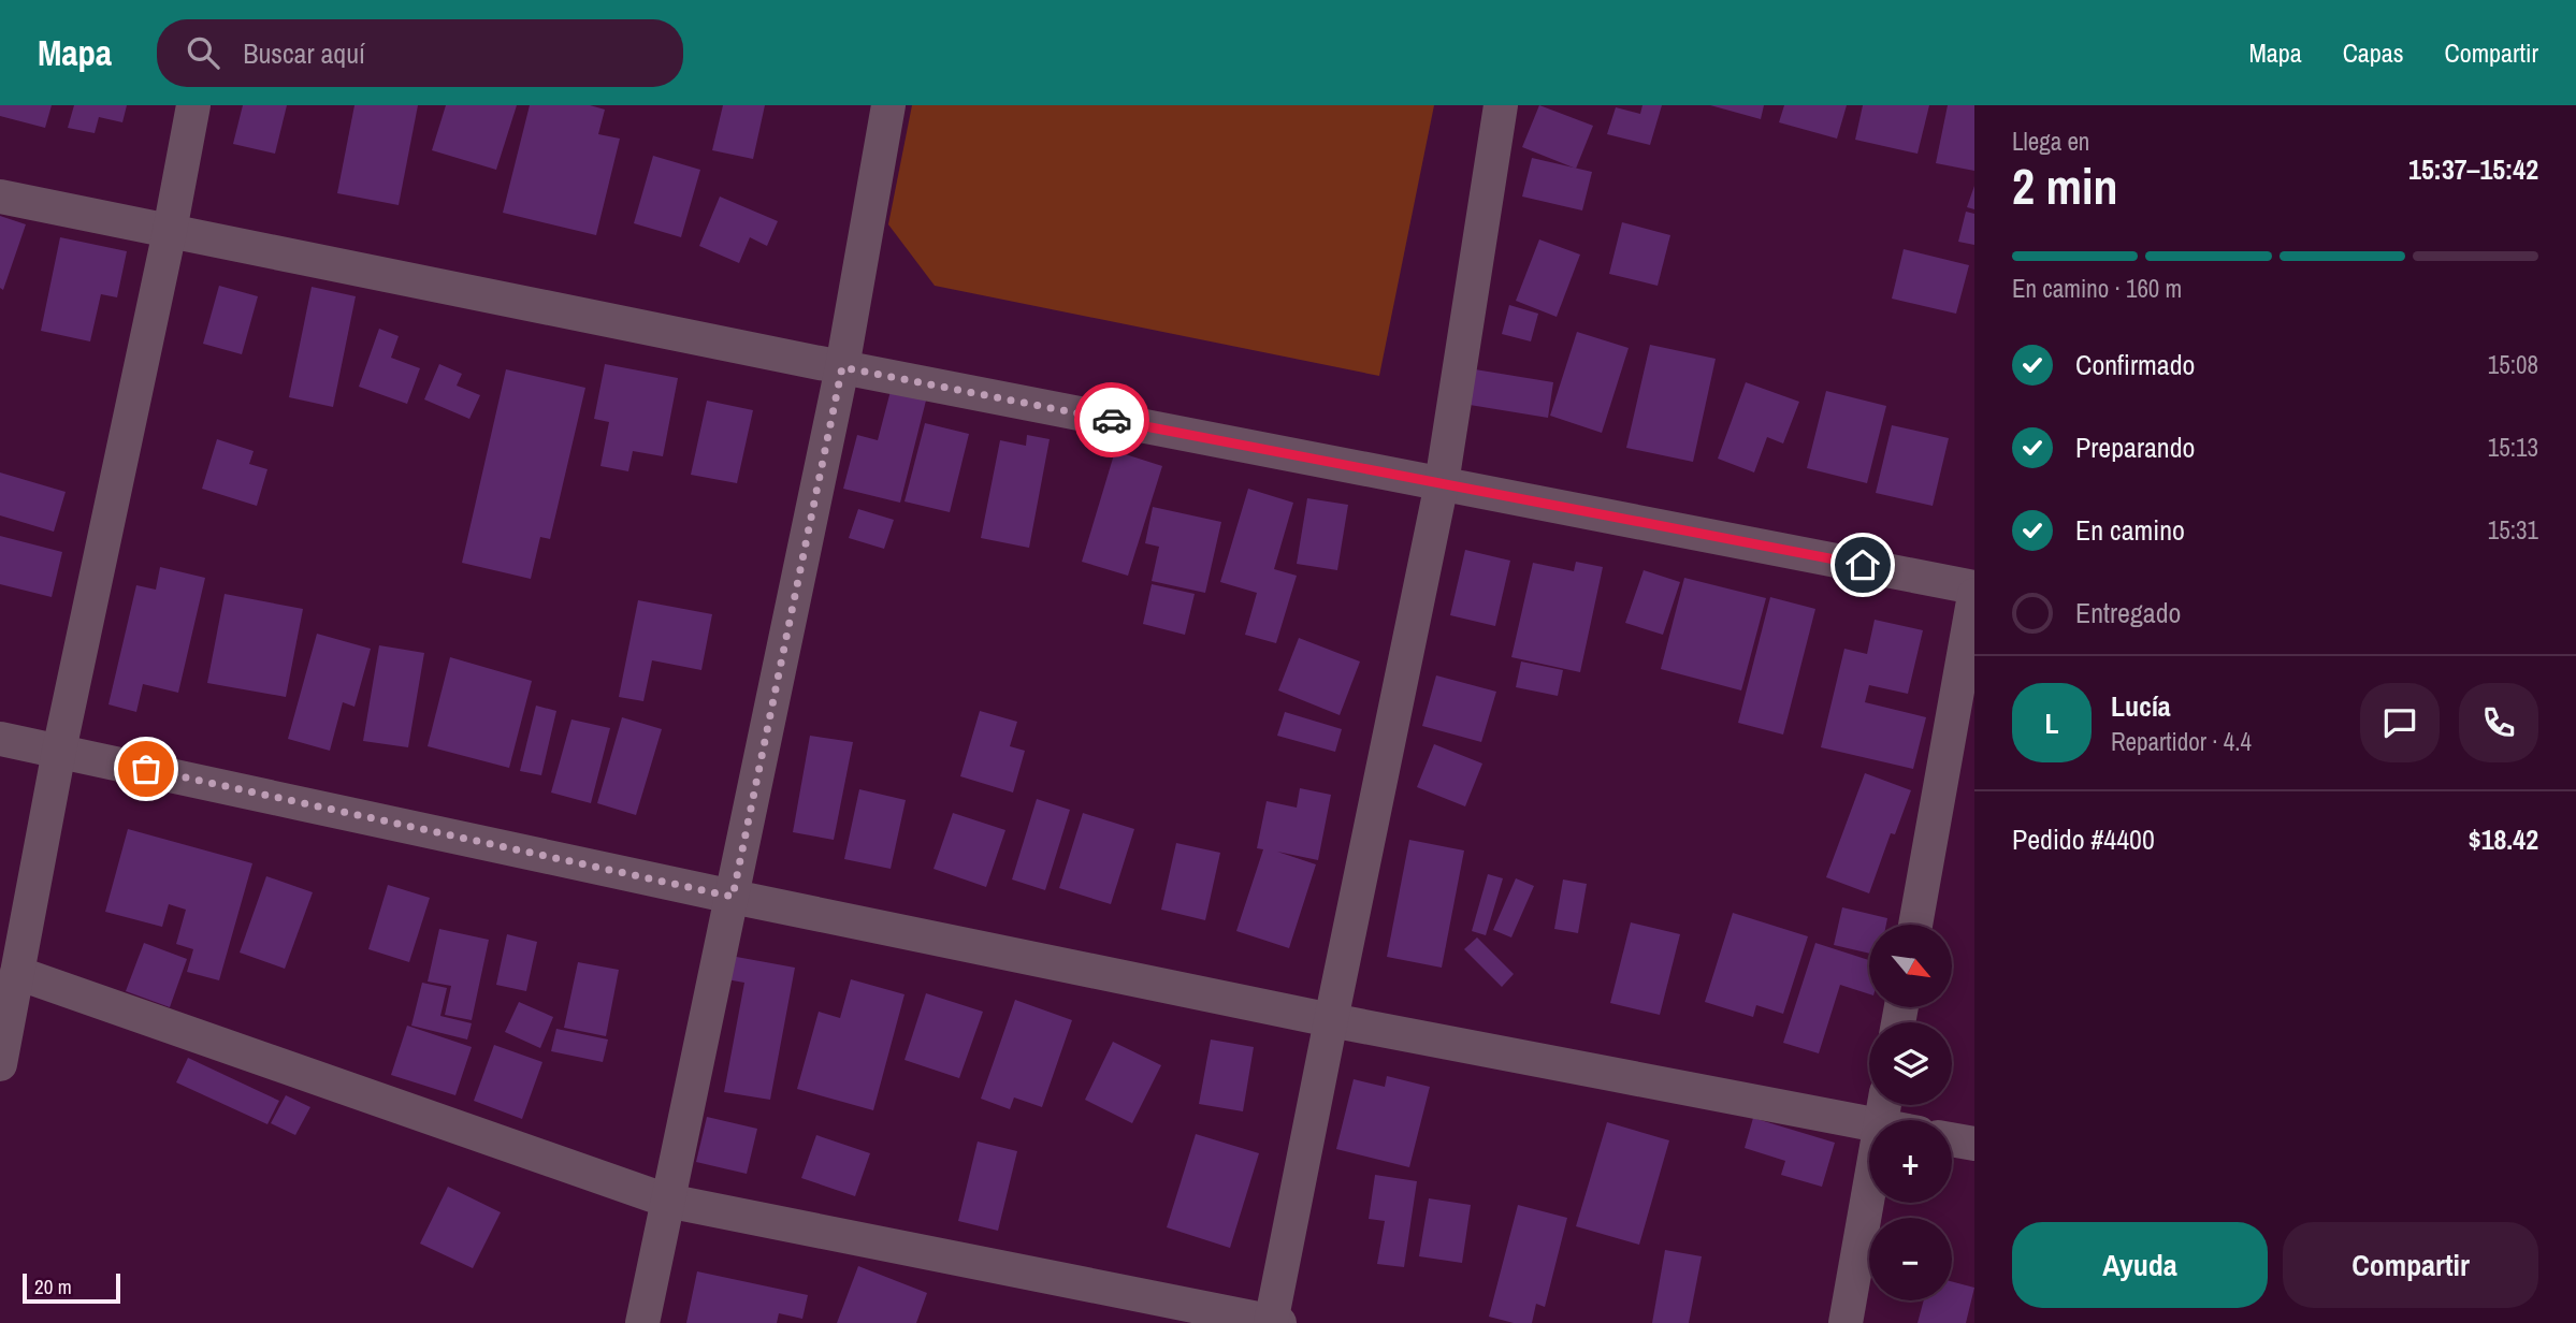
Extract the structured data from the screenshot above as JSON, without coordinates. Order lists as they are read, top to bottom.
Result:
{
  "scale_bar": "20 m",
  "north": "bottom right",
  "page": {
    "header": "Mapa",
    "search": "Buscar aquí",
    "nav": ["Mapa", "Capas", "Compartir"],
    "heading": ["2 min", "Llega en", "15:37–15:42"],
    "panel": [
      "Lucía",
      "Repartidor · 4.4",
      "Pedido #4400",
      "$18.42"
    ],
    "bar": "En camino · 160 m",
    "list": [
      ["Confirmado", "15:08"],
      ["Preparando", "15:13"],
      ["En camino", "15:31"],
      "Entregado"
    ],
    "round": "L",
    "map_buttons": ["+", "−"],
    "buttons": ["Ayuda", "Compartir"],
    "scale": "20 m"
  }
}
